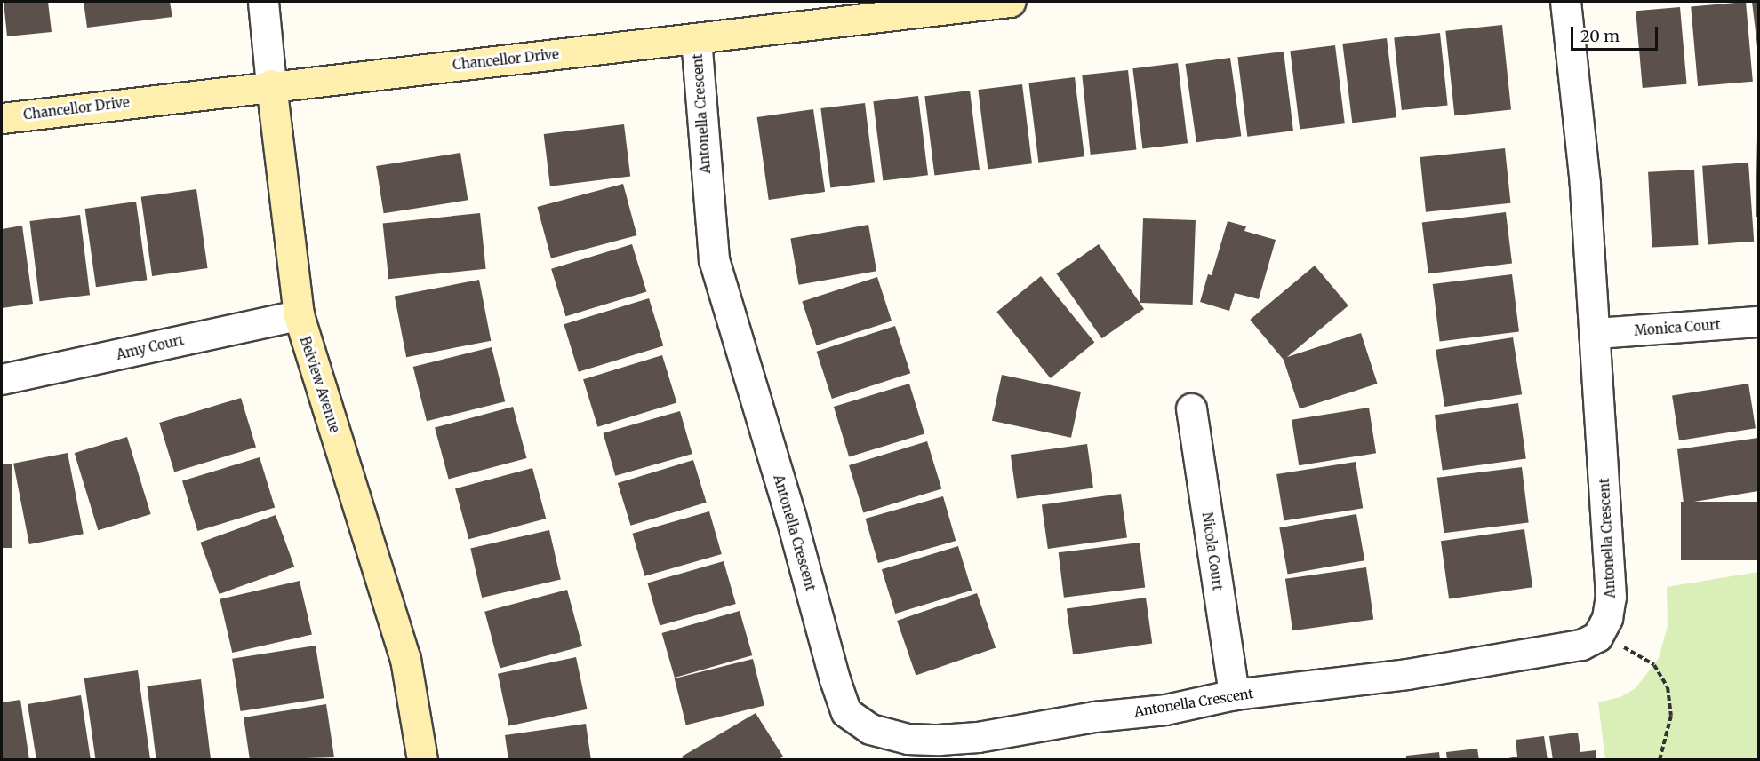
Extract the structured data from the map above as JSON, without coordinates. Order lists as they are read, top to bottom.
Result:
{
  "streets": {
    "street": [
      "Chancellor Drive",
      "Antonella Crescent",
      "Monica Court",
      "Amy Court",
      "Belview Avenue",
      "Nicola Court"
    ]
  },
  "crossings": [
    ["Chancellor Drive", "Antonella Crescent"],
    ["Chancellor Drive", "Belview Avenue"],
    ["Antonella Crescent", "Monica Court"],
    ["Antonella Crescent", "Nicola Court"],
    ["Amy Court", "Belview Avenue"]
  ],
  "scale_bar": "20 m"
}
